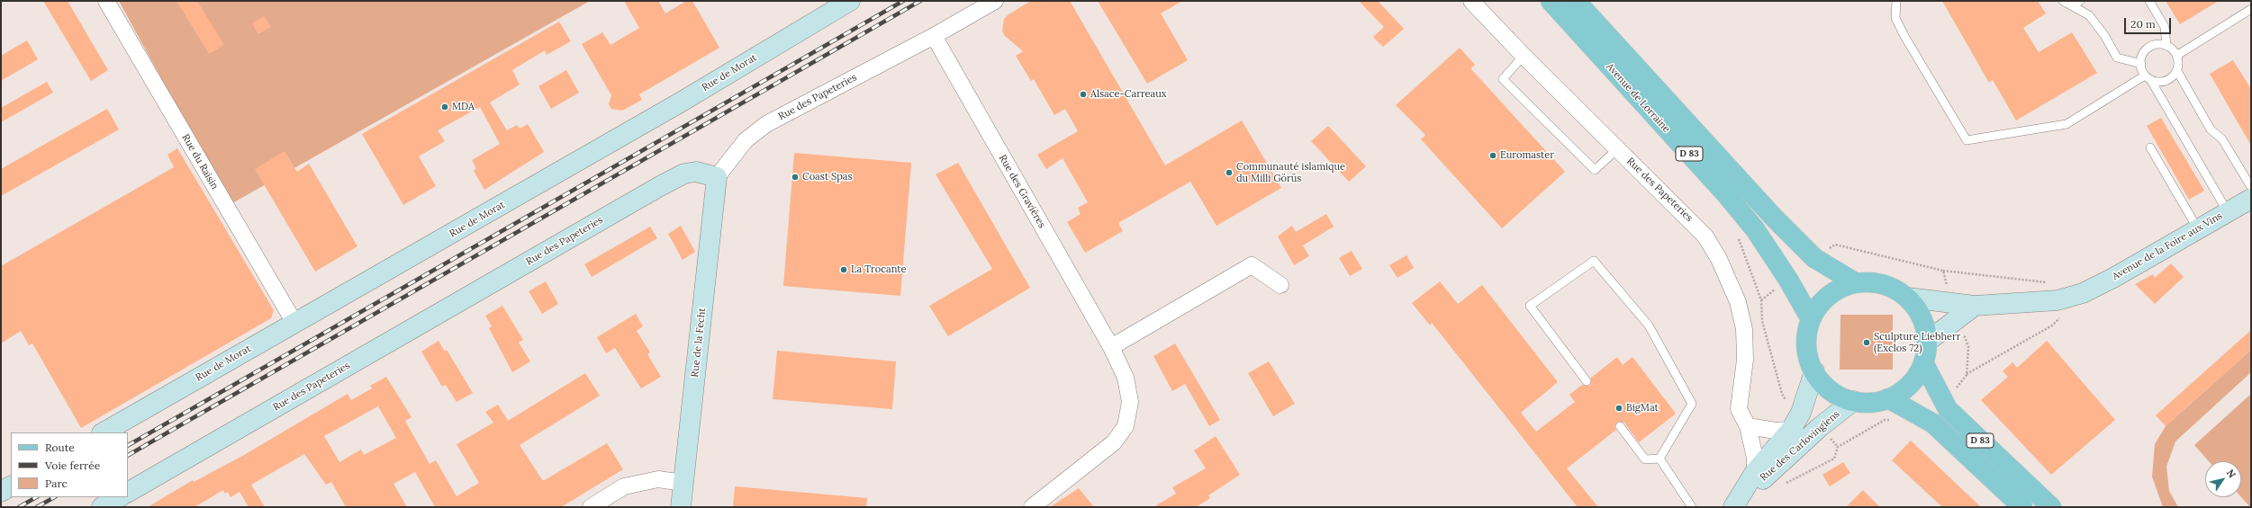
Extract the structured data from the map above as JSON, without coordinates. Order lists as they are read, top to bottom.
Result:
{
  "streets": {
    "main road": ["Avenue de Lorraine", "D 83"],
    "street": [
      "Rue de Morat",
      "Rue des Papeteries",
      "Rue du Raisin",
      "Rue des Gravières",
      "Avenue de la Foire aux Vins",
      "Rue de la Fecht",
      "Rue des Carlovingiens"
    ]
  },
  "crossings": [
    ["Rue de Morat", "Rue du Raisin"],
    ["Rue des Papeteries", "Rue des Gravières"],
    ["Rue des Papeteries", "Rue de la Fecht"],
    ["Rue des Papeteries", "Rue des Carlovingiens"],
    ["Avenue de Lorraine", "D 83"],
    ["Avenue de Lorraine", "Avenue de la Foire aux Vins"],
    ["Avenue de Lorraine", "Rue des Carlovingiens"],
    ["D 83", "Avenue de la Foire aux Vins"],
    ["D 83", "Rue des Carlovingiens"],
    ["Avenue de la Foire aux Vins", "Rue des Carlovingiens"]
  ],
  "places": [
    "Alsace-Carreaux",
    "MDA",
    "Euromaster",
    "Communauté islamique du Milli Görüs",
    "Coast Spas",
    "La Trocante",
    "Sculpture Liebherr (Exclos 72)",
    "BigMat"
  ],
  "legend": ["Route", "Voie ferrée", "Parc"],
  "scale_bar": "20 m",
  "north": "top right"
}
